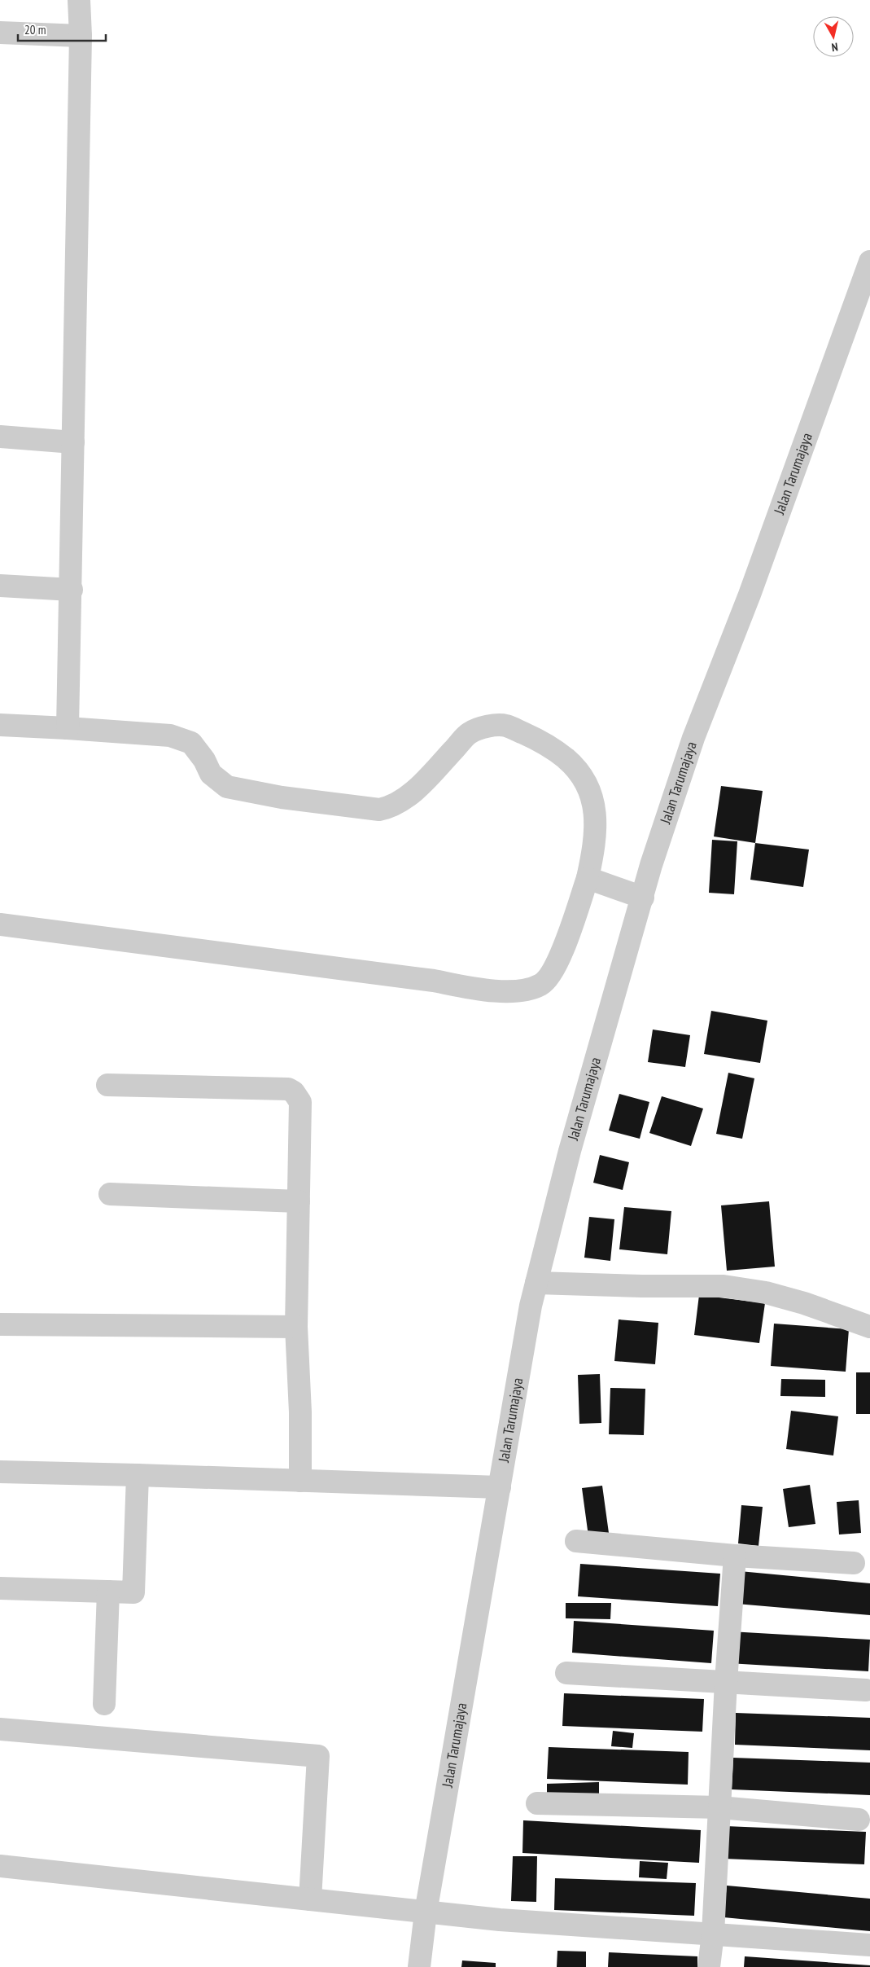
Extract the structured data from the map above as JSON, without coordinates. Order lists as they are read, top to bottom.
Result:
{
  "streets": {
    "street": ["Jalan Tarumajaya"]
  },
  "scale_bar": "20 m",
  "north": "bottom"
}
